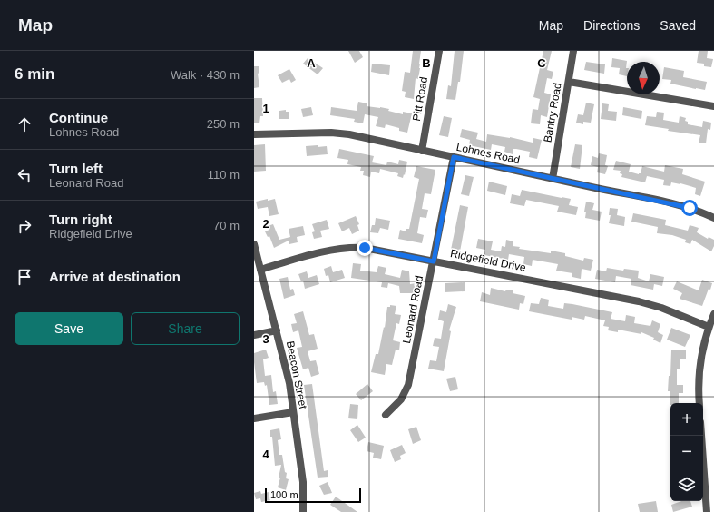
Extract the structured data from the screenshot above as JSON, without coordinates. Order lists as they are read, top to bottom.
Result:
{
  "streets": {
    "street": [
      "Pitt Road",
      "Bantry Road",
      "Lohnes Road",
      "Ridgefield Drive",
      "Leonard Road",
      "Beacon Street"
    ]
  },
  "crossings": [
    ["Pitt Road", "Lohnes Road"],
    ["Bantry Road", "Lohnes Road"],
    ["Lohnes Road", "Leonard Road"],
    ["Ridgefield Drive", "Leonard Road"],
    ["Ridgefield Drive", "Beacon Street"]
  ],
  "scale_bar": "100 m",
  "north": "bottom",
  "page": {
    "header": "Map",
    "nav": ["Map", "Directions", "Saved"],
    "heading": ["6 min", "Walk · 430 m"],
    "list": [
      ["Continue", "Lohnes Road", "250 m"],
      ["Turn left", "Leonard Road", "110 m"],
      ["Turn right", "Ridgefield Drive", "70 m"],
      "Arrive at destination"
    ],
    "buttons": ["Save", "Share"],
    "map_buttons": ["+", "−"],
    "scale": "100 m"
  },
  "grid": {
    "columns": ["A", "B", "C"],
    "rows": [
      "1",
      "2",
      "3",
      "4"
    ]
  }
}
